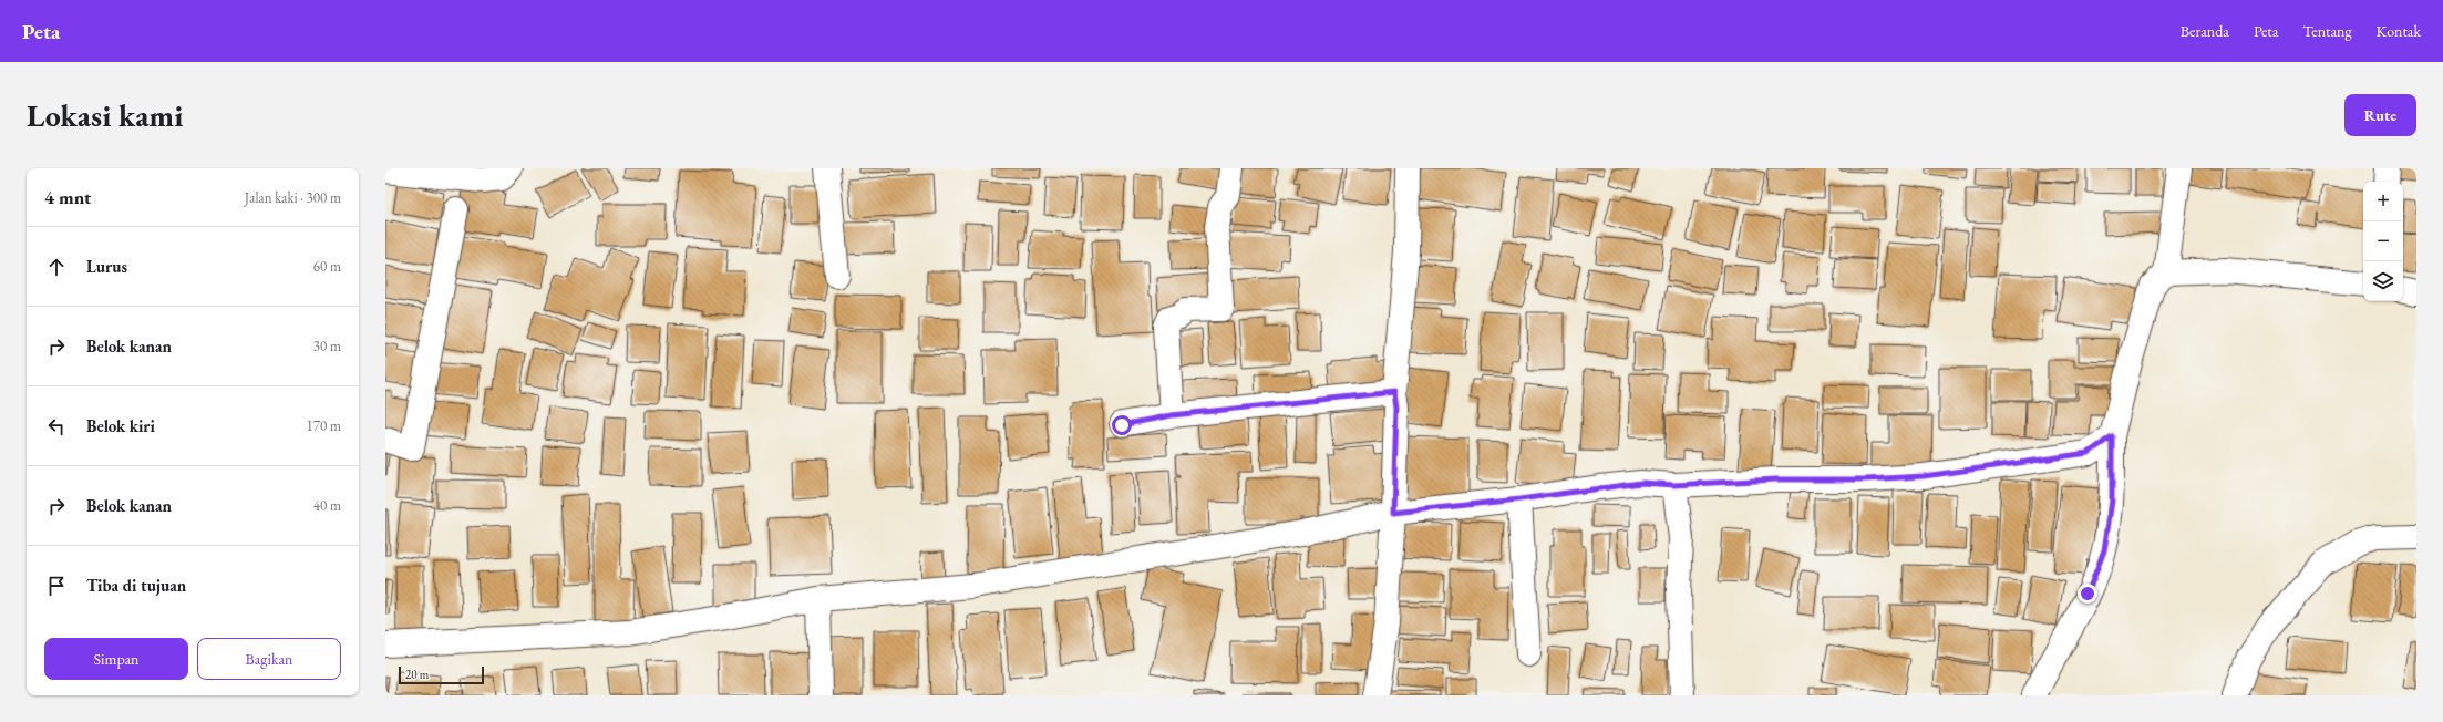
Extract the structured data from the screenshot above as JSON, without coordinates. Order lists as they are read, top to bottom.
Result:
{
  "scale_bar": "20 m",
  "page": {
    "header": "Peta",
    "nav": [
      "Beranda",
      "Peta",
      "Tentang",
      "Kontak"
    ],
    "buttons": [
      "Rute",
      ["Simpan", "Bagikan"]
    ],
    "title": "Lokasi kami",
    "heading": ["4 mnt", "Jalan kaki · 300 m"],
    "map_buttons": ["+", "−"],
    "list": [
      ["Lurus", "60 m"],
      ["Belok kanan", "30 m"],
      ["Belok kiri", "170 m"],
      ["Belok kanan", "40 m"],
      "Tiba di tujuan"
    ],
    "scale": "20 m"
  }
}
